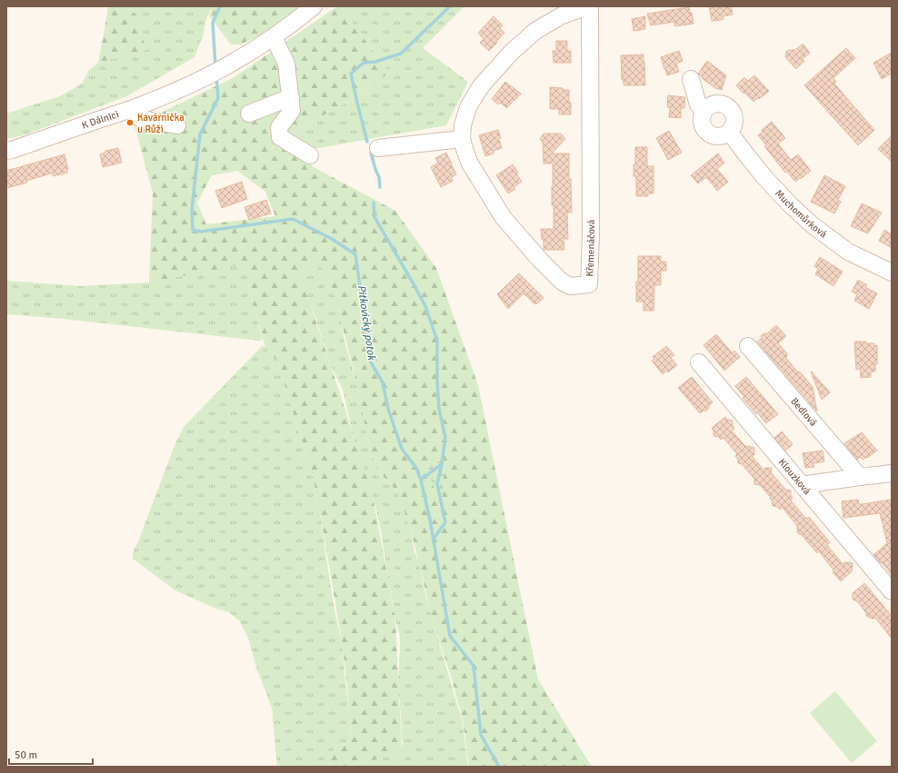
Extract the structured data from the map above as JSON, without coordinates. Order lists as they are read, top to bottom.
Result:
{
  "streets": {
    "street": [
      "K Dálnici",
      "Muchomůrková",
      "Křemenáčová",
      "Bedlová",
      "Klouzková"
    ]
  },
  "water": ["Pitkovický potok"],
  "places": ["Kavárnička u Růži"],
  "scale_bar": "50 m"
}
